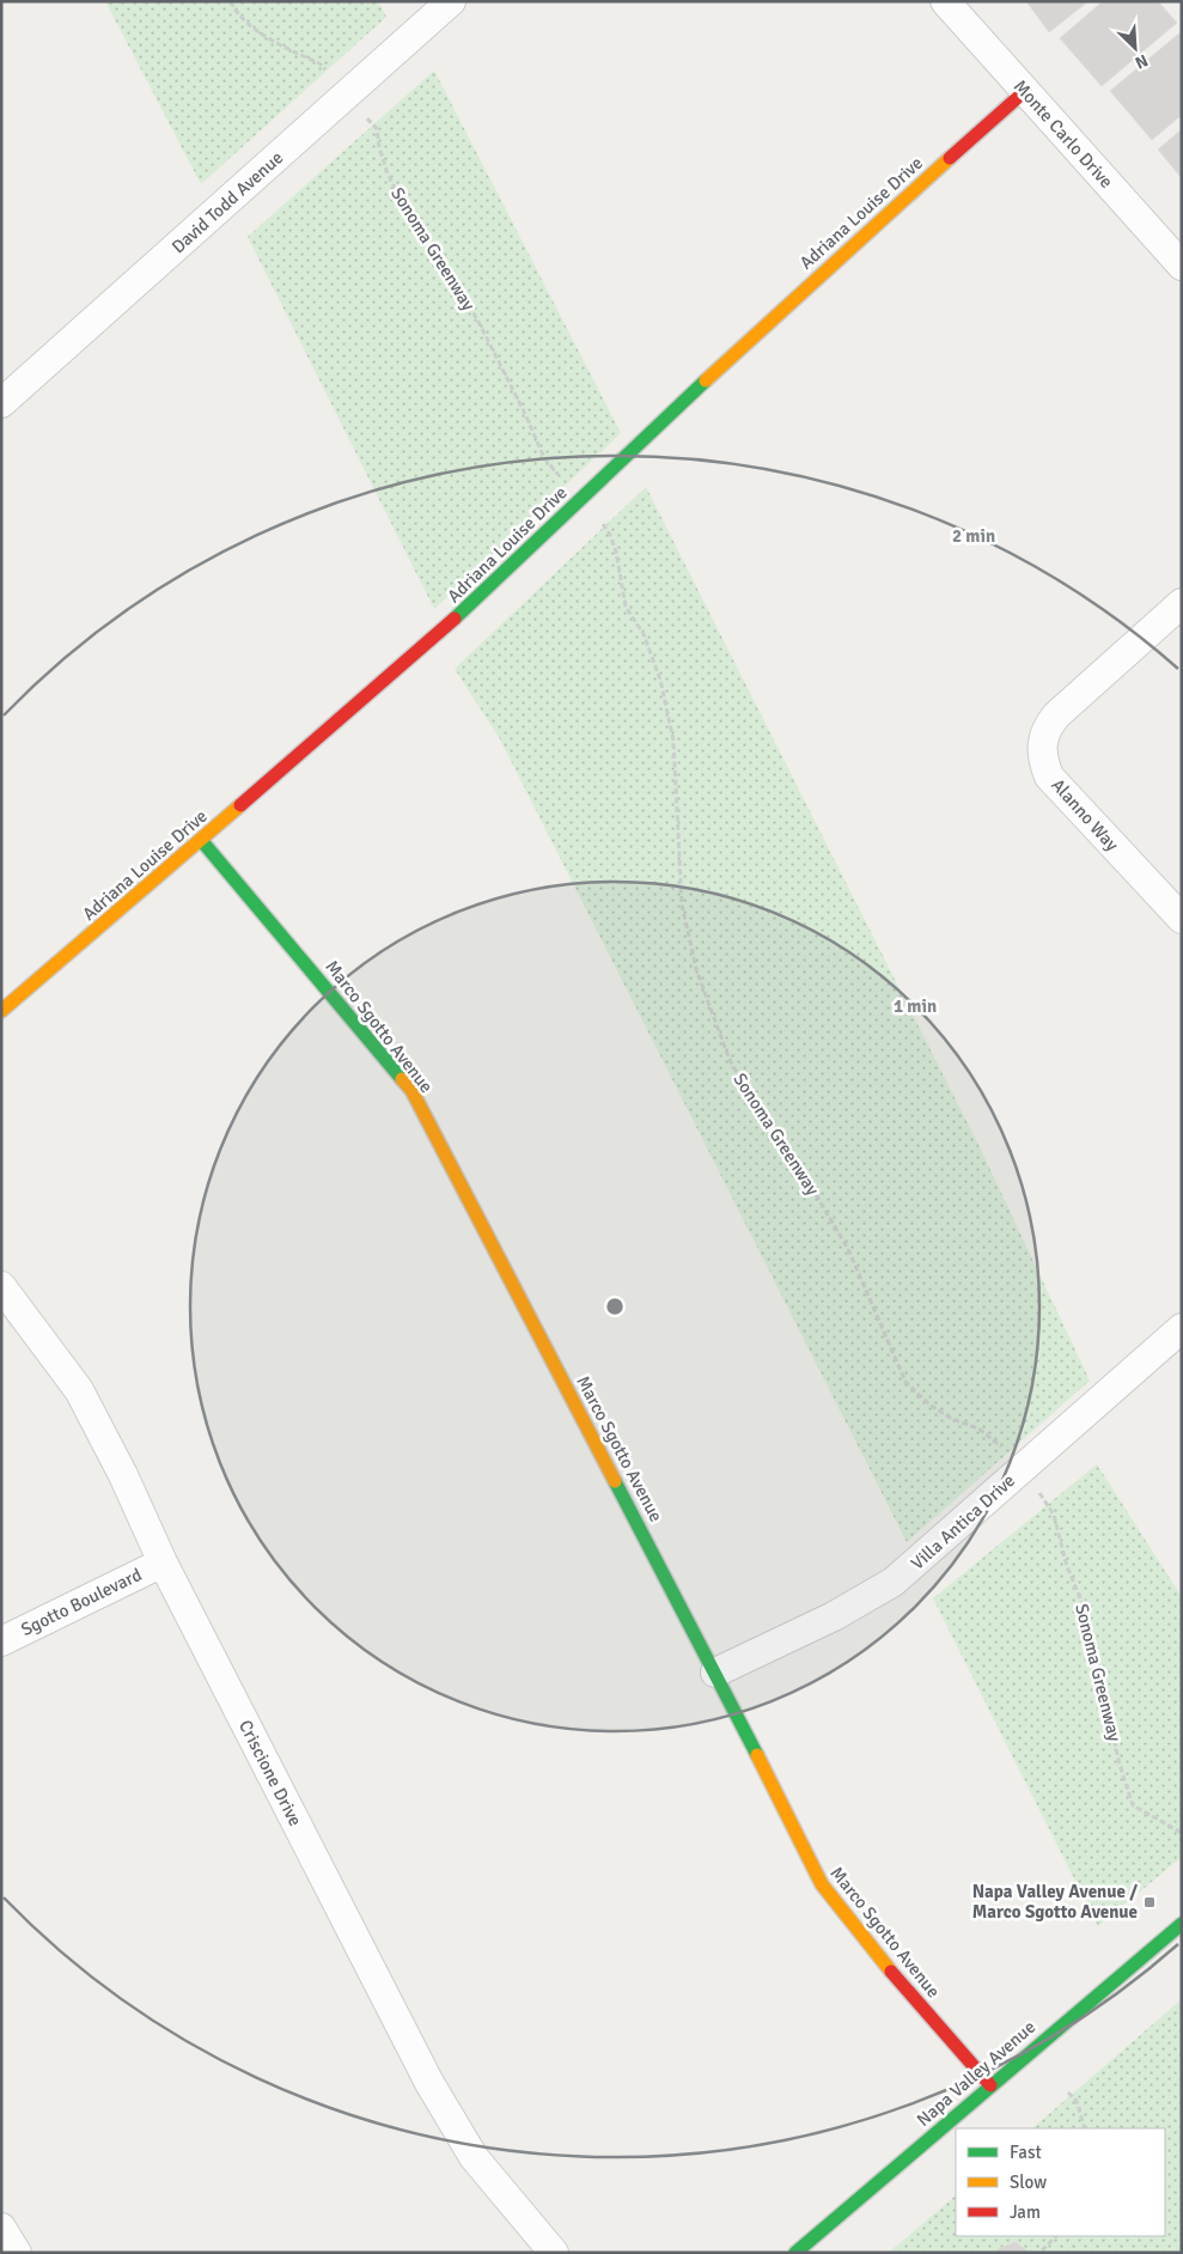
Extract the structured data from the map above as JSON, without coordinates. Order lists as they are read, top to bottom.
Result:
{
  "streets": {
    "street": [
      "Monte Carlo Drive",
      "David Todd Avenue",
      "Adriana Louise Drive",
      "Alanno Way",
      "Marco Sgotto Avenue",
      "Villa Antica Drive",
      "Sgotto Boulevard",
      "Criscione Drive",
      "Napa Valley Avenue"
    ],
    "path": ["Sonoma Greenway"]
  },
  "crossings": [
    ["Monte Carlo Drive", "Adriana Louise Drive"],
    ["David Todd Avenue", "Sonoma Greenway"],
    ["Adriana Louise Drive", "Marco Sgotto Avenue"],
    ["Marco Sgotto Avenue", "Villa Antica Drive"],
    ["Marco Sgotto Avenue", "Napa Valley Avenue"],
    ["Sgotto Boulevard", "Criscione Drive"]
  ],
  "places": {
    "transit": ["Napa Valley Avenue / Marco Sgotto Avenue"]
  },
  "legend": ["Fast", "Slow", "Jam"],
  "north": "bottom right",
  "rings": ["2 min", "1 min"]
}
